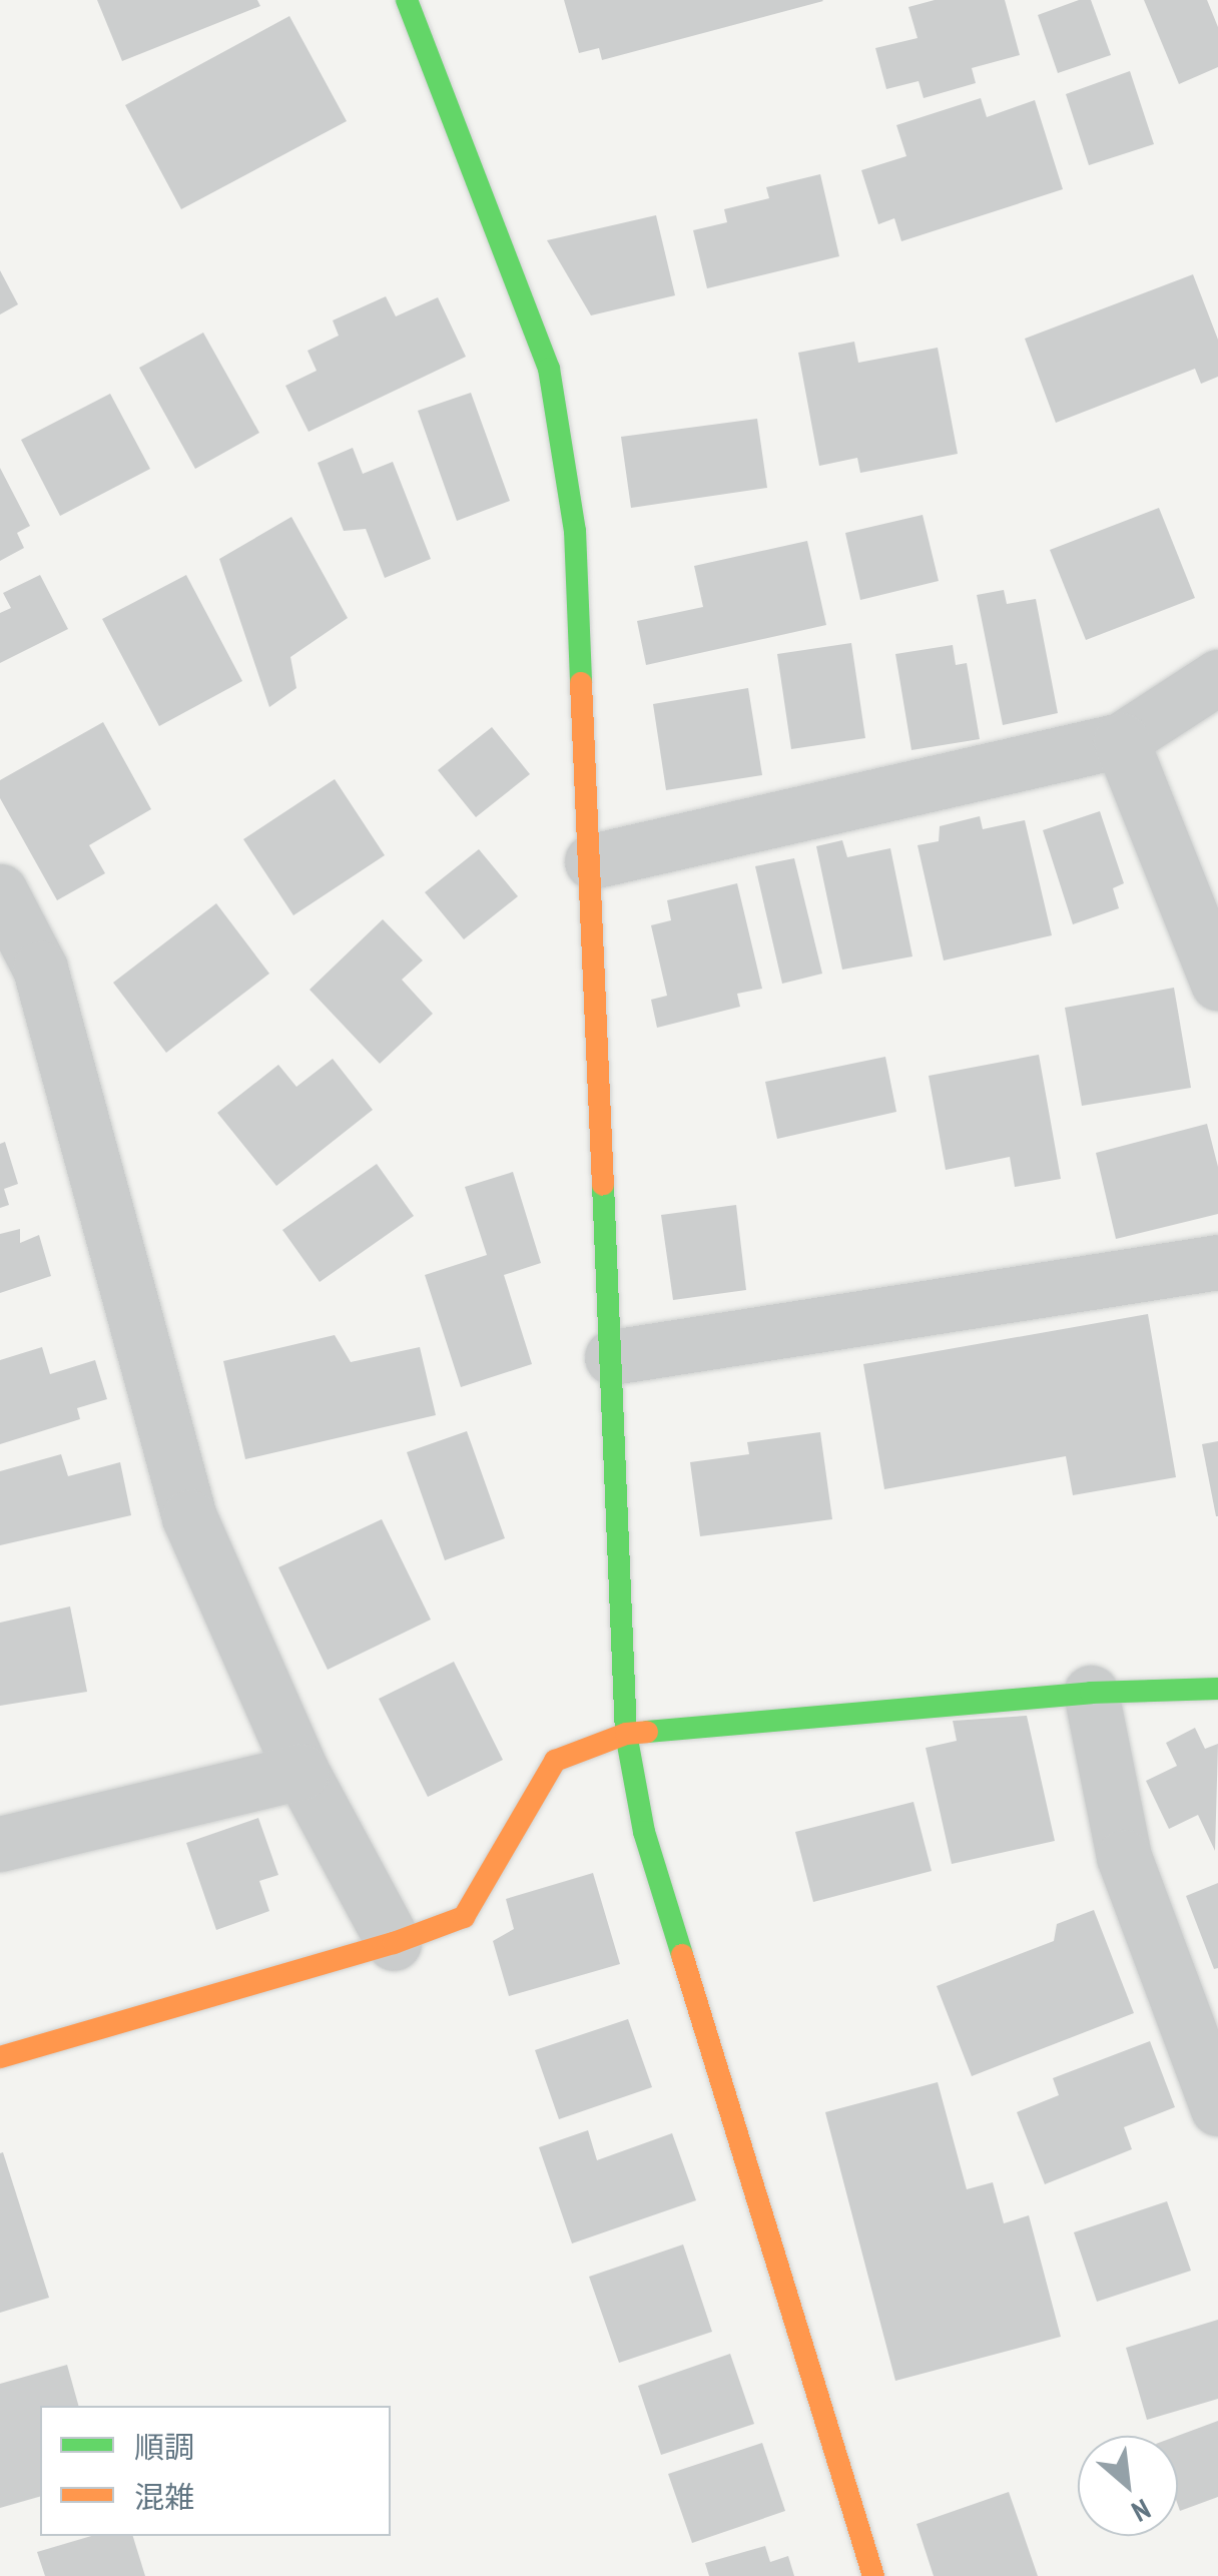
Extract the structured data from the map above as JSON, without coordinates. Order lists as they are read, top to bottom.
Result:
{
  "legend": ["順調", "混雑"],
  "north": "bottom right"
}
